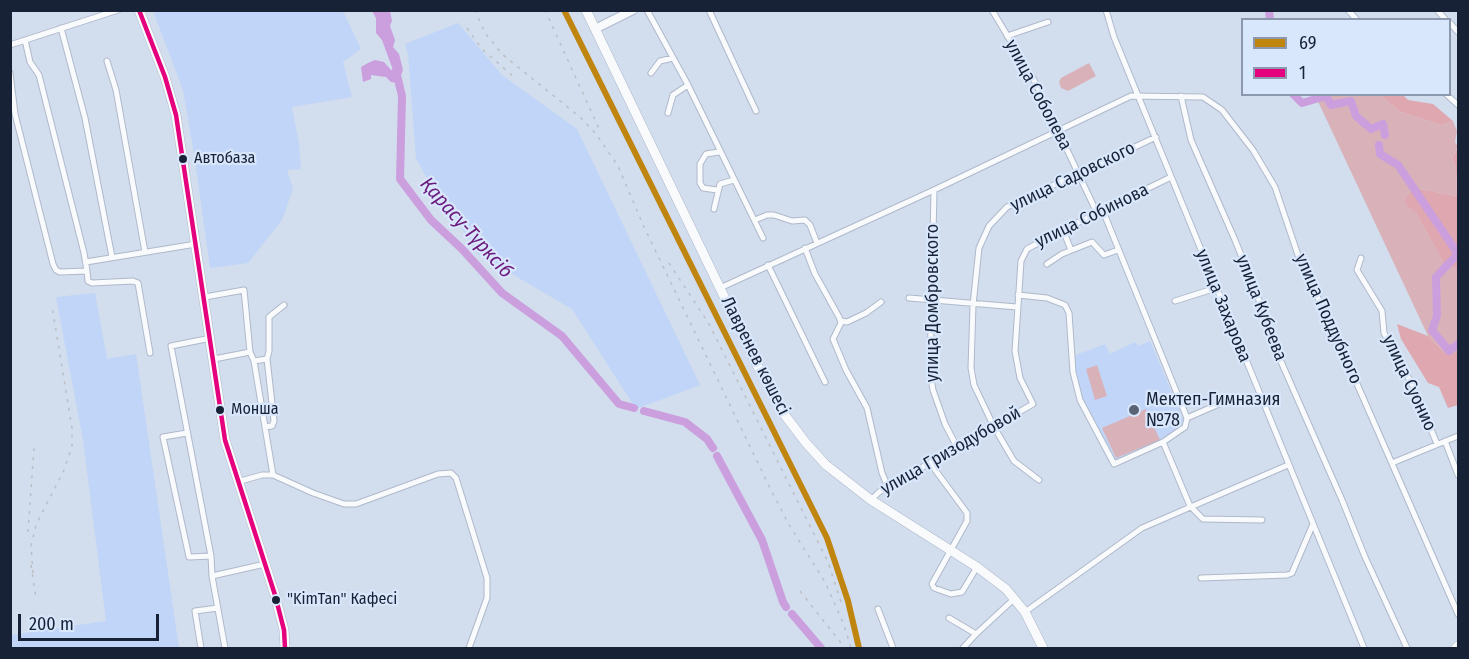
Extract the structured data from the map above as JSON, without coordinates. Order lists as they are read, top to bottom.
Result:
{
  "streets": {
    "main road": ["Лавренев көшесі"],
    "street": [
      "улица Соболева",
      "улица Садовского",
      "улица Собинова",
      "улица Домбровского",
      "улица Захарова",
      "улица Кубеева",
      "улица Поддубного",
      "улица Суонио",
      "улица Гризодубовой"
    ]
  },
  "crossings": [
    ["улица Соболева", "улица Садовского"],
    ["улица Соболева", "улица Собинова"],
    ["улица Соболева", "улица Домбровского"],
    ["улица Садовского", "улица Захарова"],
    ["улица Садовского", "улица Гризодубовой"],
    ["улица Собинова", "улица Захарова"],
    ["улица Собинова", "улица Гризодубовой"],
    ["улица Домбровского", "улица Захарова"],
    ["улица Домбровского", "улица Поддубного"],
    ["улица Домбровского", "Лавренев көшесі"],
    ["улица Домбровского", "улица Гризодубовой"],
    ["улица Захарова", "улица Поддубного"],
    ["улица Кубеева", "улица Поддубного"],
    ["Лавренев көшесі", "улица Гризодубовой"]
  ],
  "water": ["Қарасу-Түрксіб"],
  "places": [
    "Автобаза",
    "Монша",
    "Мектеп-Гимназия №78",
    "\"KimTan\" Кафесі"
  ],
  "lines": ["transit line 69", "transit line 1"],
  "legend": ["69", "1"],
  "scale_bar": "200 m"
}
